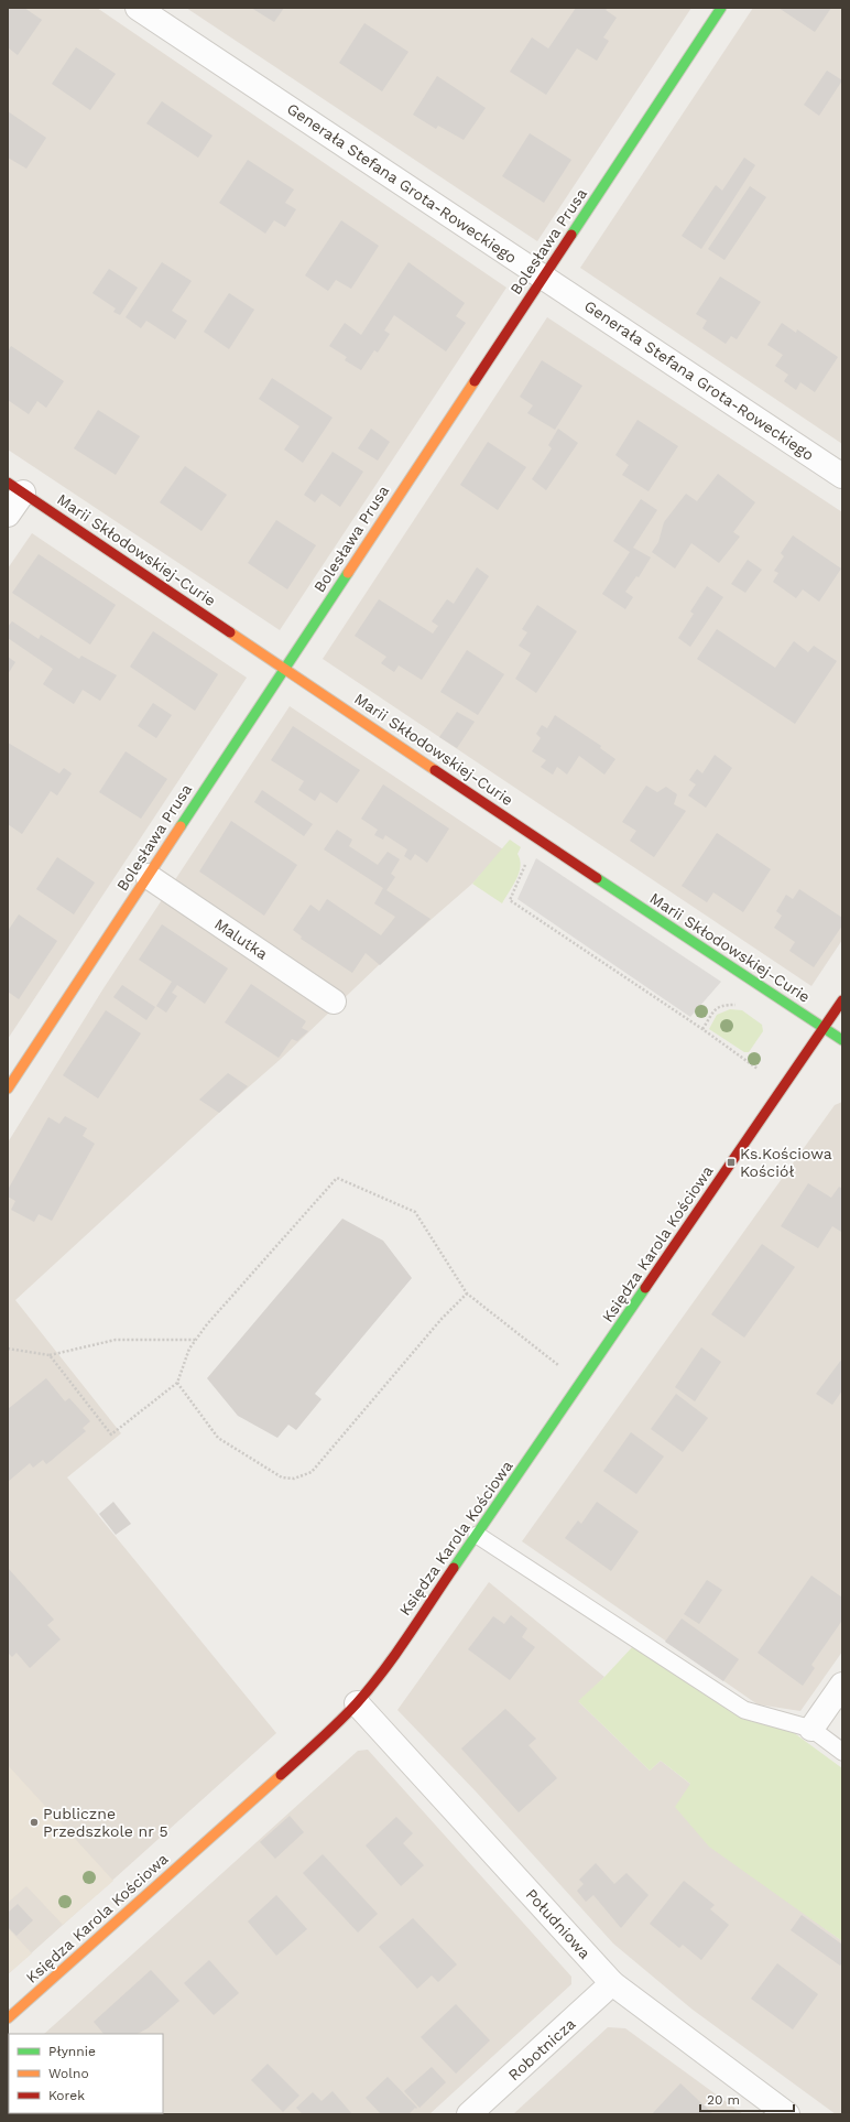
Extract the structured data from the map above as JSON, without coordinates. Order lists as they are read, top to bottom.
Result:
{
  "streets": {
    "street": [
      "Generała Stefana Grota-Roweckiego",
      "Bolesława Prusa",
      "Marii Skłodowskiej-Curie",
      "Malutka",
      "Księdza Karola Kościowa",
      "Południowa",
      "Robotnicza"
    ]
  },
  "crossings": [
    ["Generała Stefana Grota-Roweckiego", "Bolesława Prusa"],
    ["Bolesława Prusa", "Marii Skłodowskiej-Curie"],
    ["Bolesława Prusa", "Malutka"],
    ["Marii Skłodowskiej-Curie", "Księdza Karola Kościowa"],
    ["Księdza Karola Kościowa", "Południowa"],
    ["Południowa", "Robotnicza"]
  ],
  "places": {
    "transit": ["Ks.Kościowa Kościół"],
    "other": ["Publiczne Przedszkole nr 5"]
  },
  "legend": ["Płynnie", "Wolno", "Korek"],
  "scale_bar": "20 m"
}
